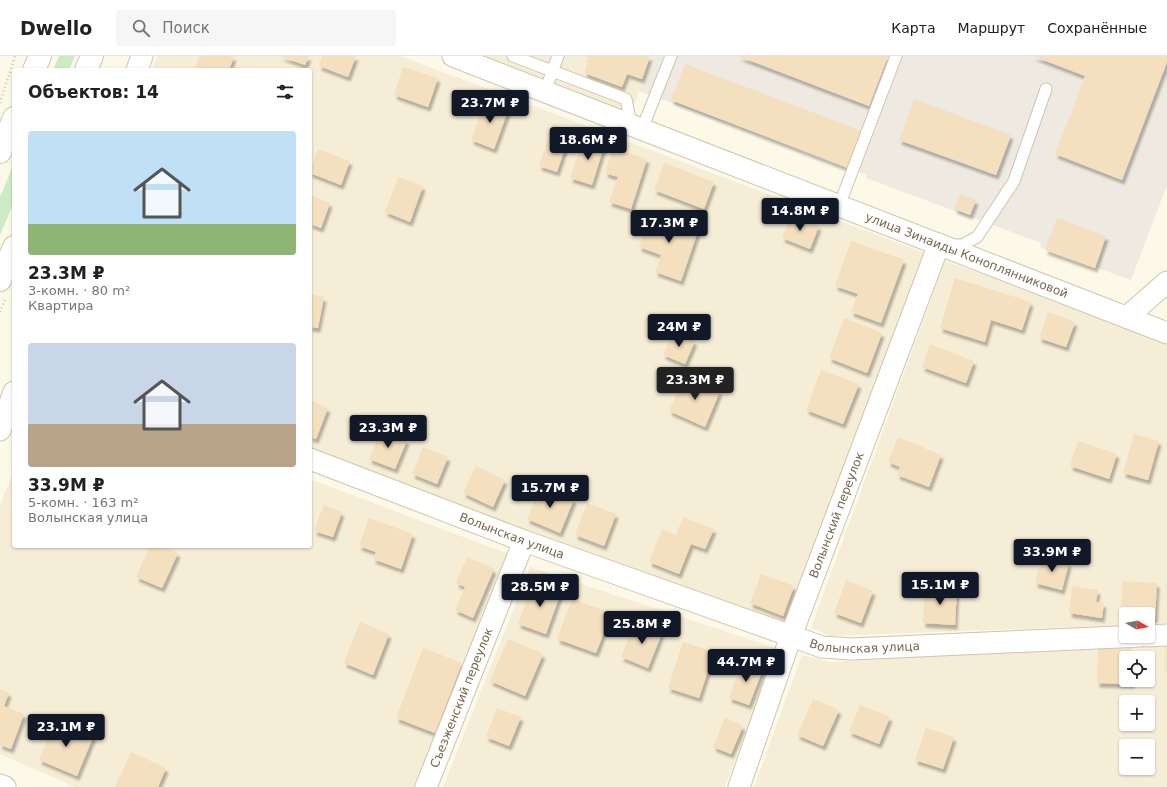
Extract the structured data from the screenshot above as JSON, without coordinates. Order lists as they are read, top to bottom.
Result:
{
  "streets": {
    "street": [
      "улица Зинаиды Коноплянниковой",
      "Волынский переулок",
      "Волынская улица",
      "Съезженский переулок"
    ]
  },
  "crossings": [
    ["улица Зинаиды Коноплянниковой", "Волынский переулок"],
    ["Волынский переулок", "Волынская улица"],
    ["Волынская улица", "Съезженский переулок"]
  ],
  "north": "right",
  "page": {
    "header": "Dwello",
    "search": "Поиск",
    "nav": ["Карта", "Маршрут", "Сохранённые"],
    "heading": "Объектов: 14",
    "price": [
      "23.7M ₽",
      "18.6M ₽",
      "14.8M ₽",
      "17.3M ₽",
      "24M ₽",
      "23.3M ₽",
      "23.3M ₽",
      "15.7M ₽",
      "33.9M ₽",
      "15.1M ₽",
      "28.5M ₽",
      "25.8M ₽",
      "44.7M ₽",
      "23.1M ₽"
    ],
    "list": [
      {
        "name": "23.3M ₽",
        "note": "3-комн. · 80 m² · Квартира"
      },
      {
        "name": "33.9M ₽",
        "note": "5-комн. · 163 m² · Волынская улица"
      }
    ],
    "map_buttons": ["+", "−"]
  }
}
